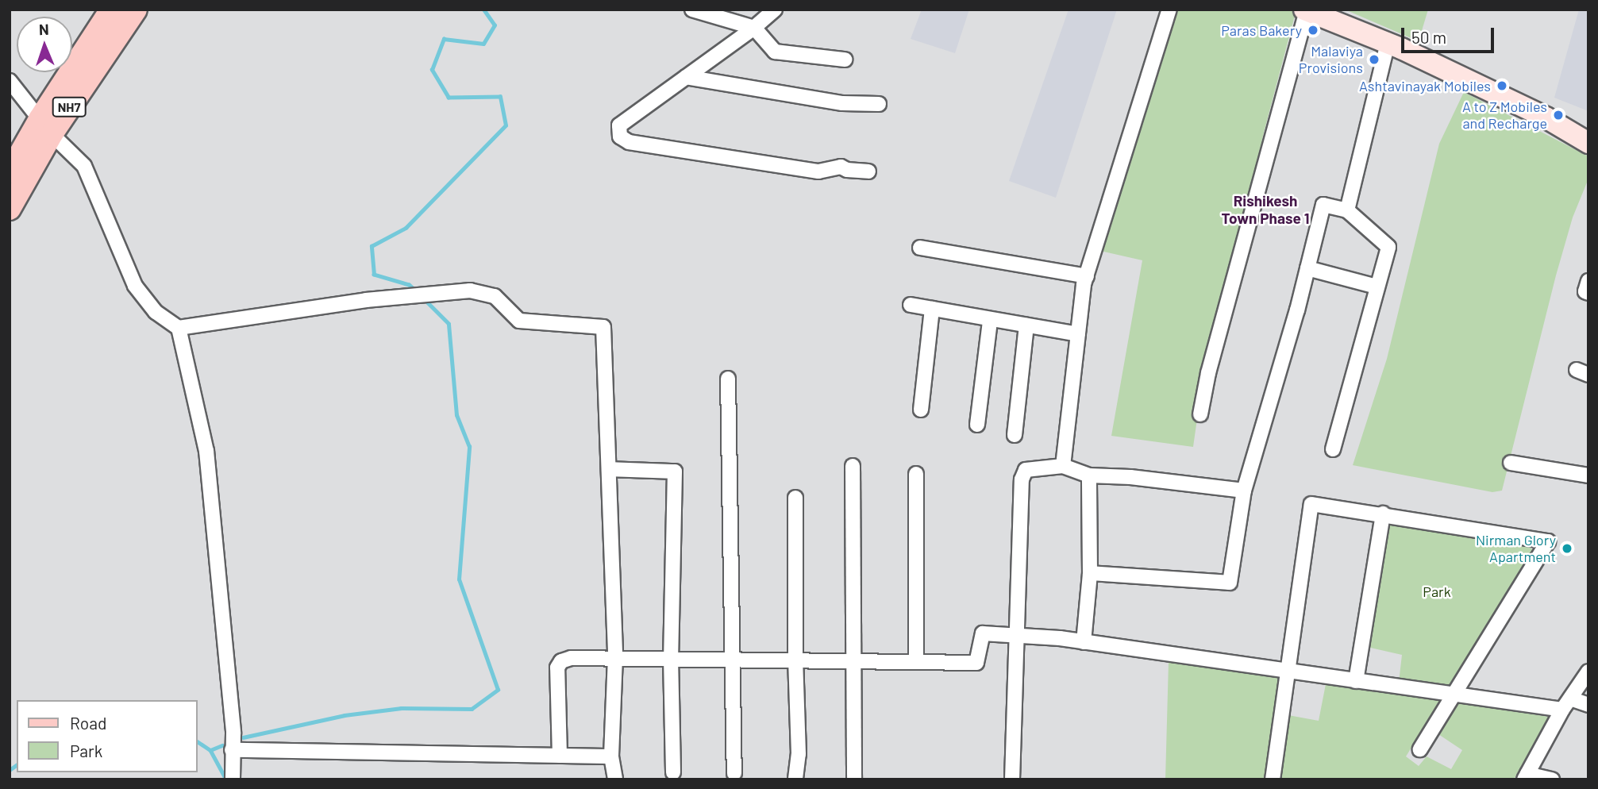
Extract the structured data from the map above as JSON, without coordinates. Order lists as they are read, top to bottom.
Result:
{
  "streets": {
    "main road": ["NH7"]
  },
  "districts": ["Rishikesh Town Phase 1"],
  "parks": ["Park"],
  "places": [
    "Paras Bakery",
    "Malaviya Provisions",
    "Ashtavinayak Mobiles",
    "A to Z Mobiles and Recharge",
    "Nirman Glory Apartment"
  ],
  "legend": ["Road", "Park"],
  "scale_bar": "50 m",
  "north": "top"
}
